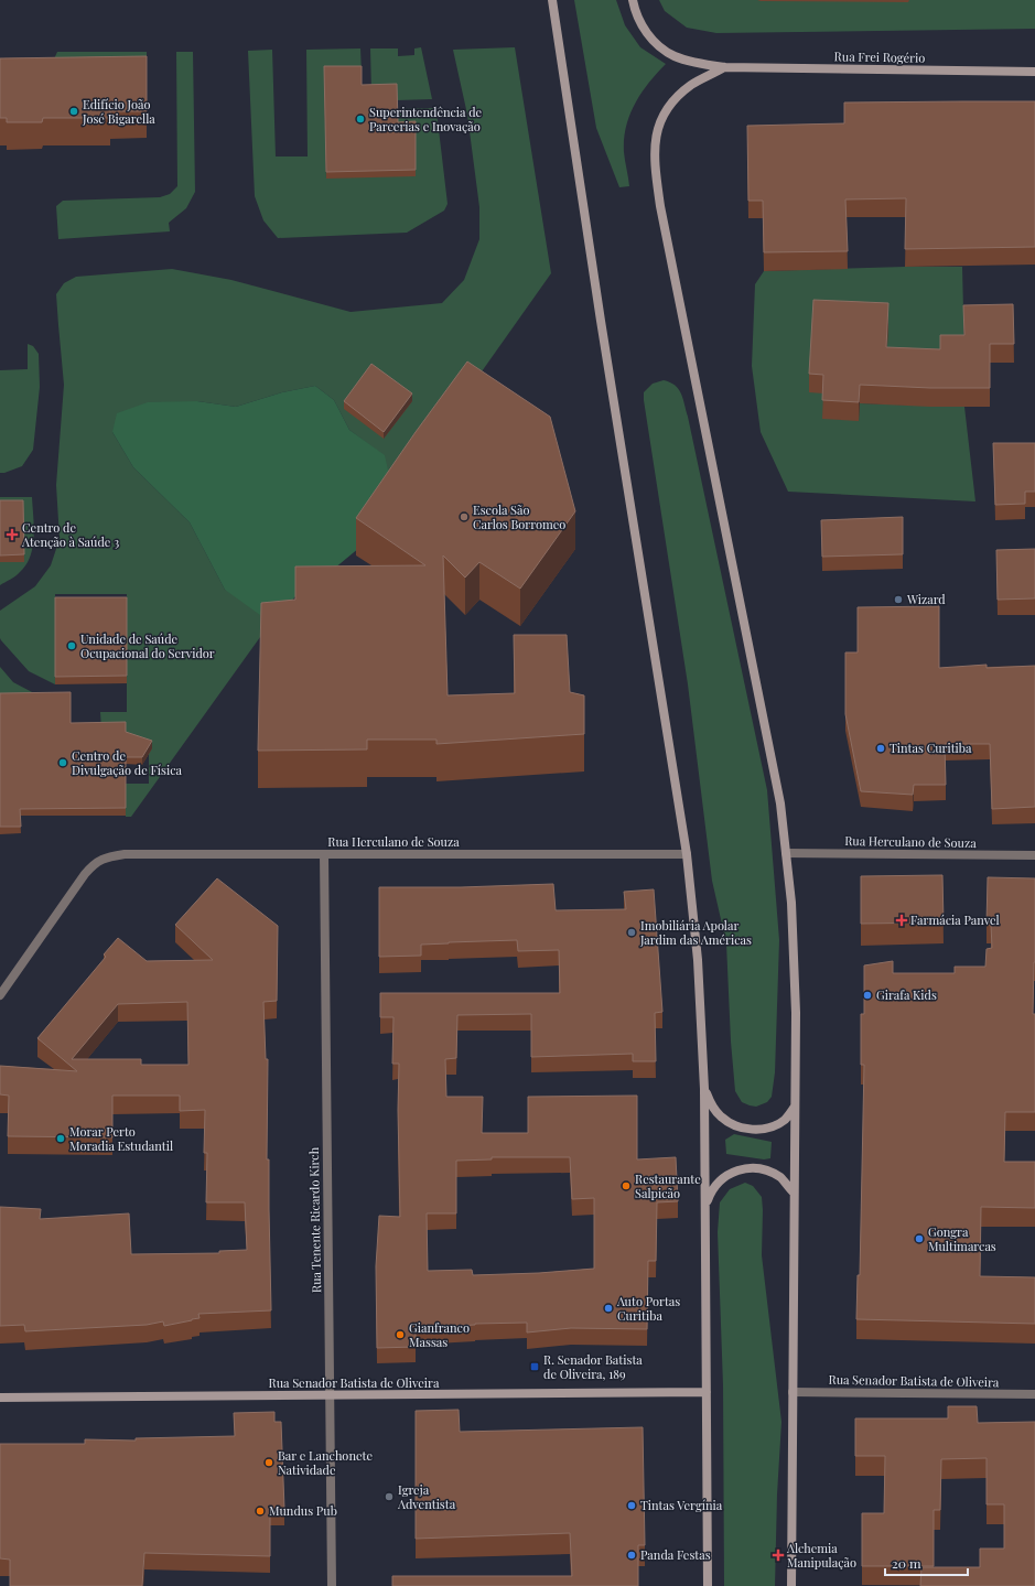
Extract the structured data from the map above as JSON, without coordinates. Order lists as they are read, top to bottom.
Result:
{
  "streets": {
    "main road": ["Rua Frei Rogério", "Rua Senador Batista de Oliveira"],
    "street": ["Rua Herculano de Souza", "Rua Tenente Ricardo Kirch"]
  },
  "crossings": [
    ["Rua Herculano de Souza", "Rua Tenente Ricardo Kirch"],
    ["Rua Tenente Ricardo Kirch", "Rua Senador Batista de Oliveira"]
  ],
  "places": {
    "other": [
      "Edifício João José Bigarella",
      "Superintendência de Parcerias e Inovação",
      "Escola São Carlos Borromeo",
      "Wizard",
      "Unidade de Saúde Ocupacional do Servidor",
      "Tintas Curitiba",
      "Centro de Divulgação de Física",
      "Imobiliária Apolar Jardim das Américas",
      "Girafa Kids",
      "Morar Perto Moradia Estudantil",
      "Restaurante Salpicão",
      "Gongra Multimarcas",
      "Auto Portas Curitiba",
      "Gianfranco Massas",
      "Bar e Lanchonete Natividade",
      "Igreja Adventista",
      "Tintas Vergínia",
      "Mundus Pub",
      "Panda Festas"
    ],
    "health": ["Centro de Atenção à Saúde 3", "Farmácia Panvel", "Alchemia Manipulação"],
    "transit": ["R. Senador Batista de Oliveira, 189"]
  },
  "scale_bar": "20 m"
}
